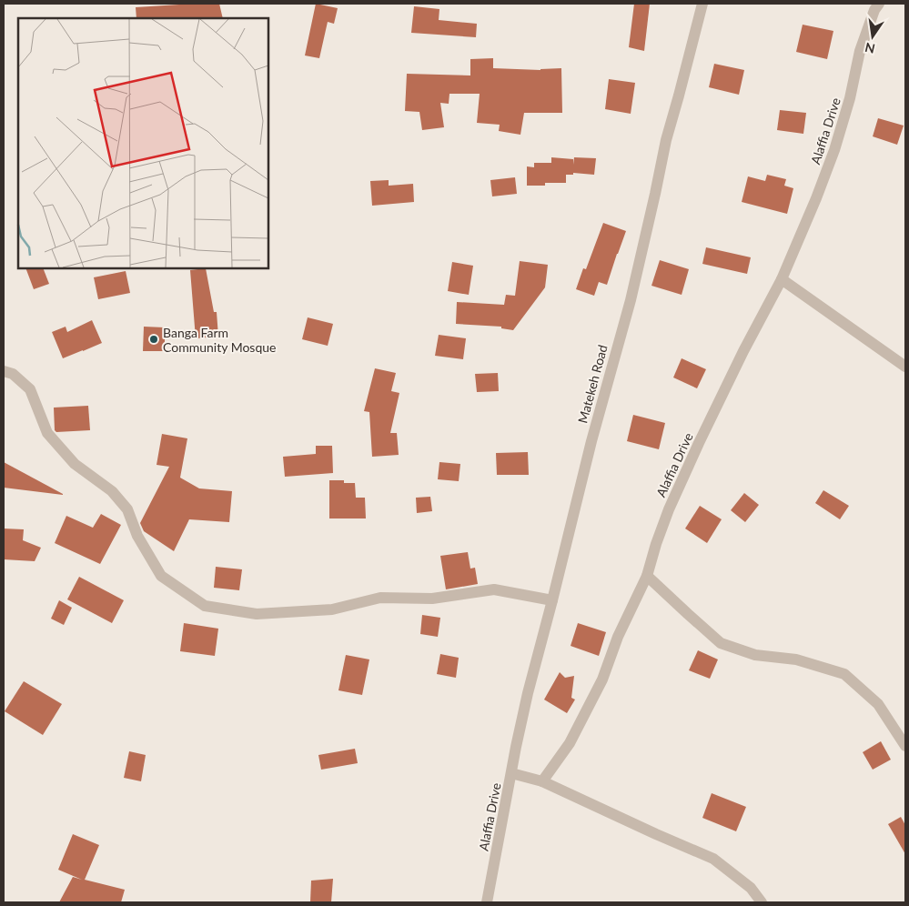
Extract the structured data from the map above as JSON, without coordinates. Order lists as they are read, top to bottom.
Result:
{
  "streets": {
    "street": ["Alaffia Drive", "Matekeh Road"]
  },
  "crossings": [
    ["Alaffia Drive", "Matekeh Road"]
  ],
  "places": ["Banga Farm Community Mosque"],
  "north": "bottom"
}
